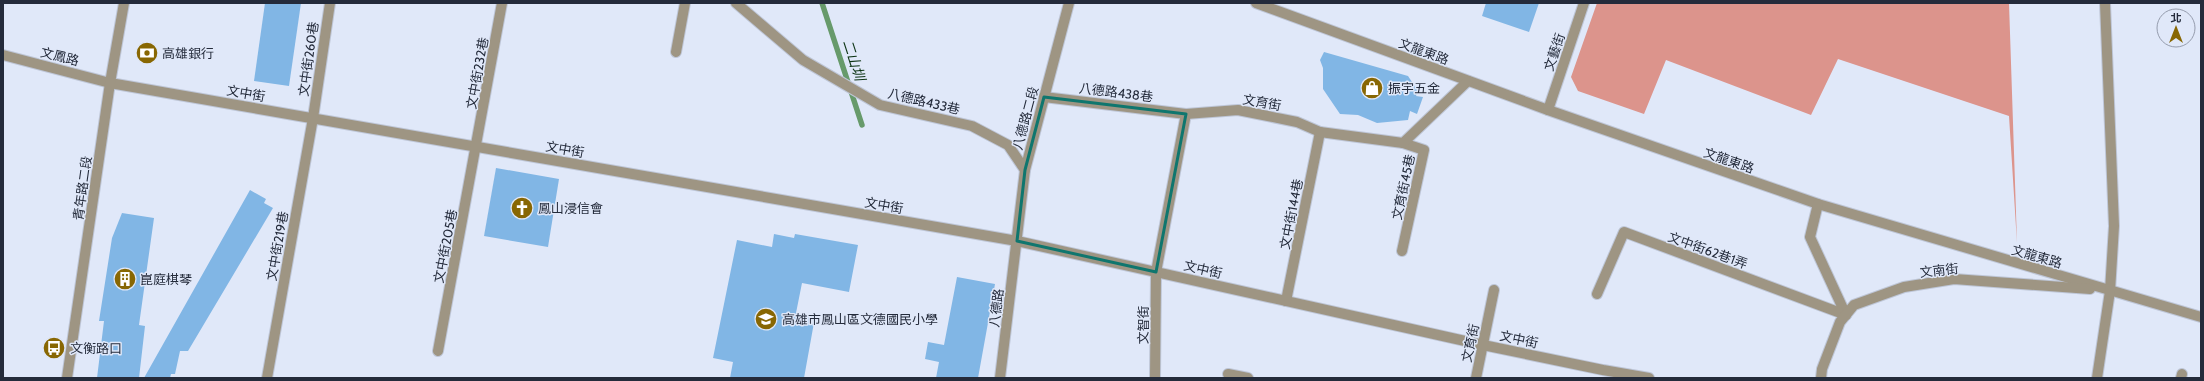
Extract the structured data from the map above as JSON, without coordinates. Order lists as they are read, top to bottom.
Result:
{
  "streets": {
    "street": [
      "文龍東路",
      "文藝街",
      "文鳳路",
      "文中街260巷",
      "文中街232巷",
      "八德路438巷",
      "文中街",
      "八德路433巷",
      "文育街",
      "八德路二段",
      "文育街45巷",
      "青年路二段",
      "文中街144巷",
      "文中街219巷",
      "文中街205巷",
      "文中街62巷1弄",
      "文南街",
      "八德路",
      "文智街"
    ]
  },
  "crossings": [
    ["文龍東路", "文藝街"],
    ["文龍東路", "文南街"],
    ["文鳳路", "文中街"],
    ["文鳳路", "青年路二段"],
    ["文中街260巷", "文中街"],
    ["文中街260巷", "文中街219巷"],
    ["文中街232巷", "文中街"],
    ["文中街232巷", "文中街205巷"],
    ["八德路438巷", "文育街"],
    ["八德路438巷", "八德路二段"],
    ["文中街", "文育街"],
    ["文中街", "八德路二段"],
    ["文中街", "青年路二段"],
    ["文中街", "文中街144巷"],
    ["文中街", "文中街219巷"],
    ["文中街", "文中街205巷"],
    ["文中街", "八德路"],
    ["文中街", "文智街"],
    ["八德路433巷", "八德路二段"],
    ["文育街", "文育街45巷"],
    ["文育街", "文中街144巷"],
    ["八德路二段", "八德路"],
    ["文中街62巷1弄", "文南街"]
  ],
  "water": ["二山圳"],
  "places": {
    "bank": ["高雄銀行"],
    "shop": ["振宇五金"],
    "church": ["鳳山浸信會"],
    "building": ["崑庭棋琴"],
    "school or university": ["高雄市鳳山區文德國民小學"],
    "bus stop": ["文衡路口"]
  },
  "north": "top"
}
